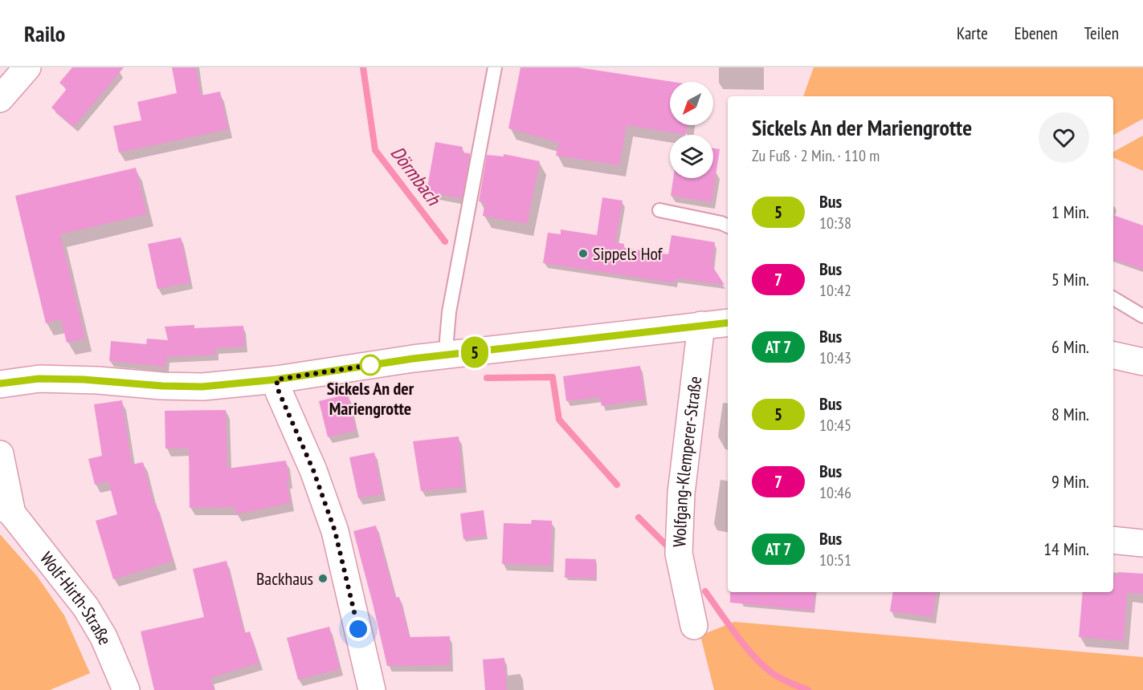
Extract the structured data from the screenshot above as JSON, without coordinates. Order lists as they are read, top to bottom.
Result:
{
  "streets": {
    "street": ["Wolfgang-Klemperer-Straße", "Wolf-Hirth-Straße"]
  },
  "water": ["Dörmbach"],
  "places": ["Sippels Hof", "Sickels An der Mariengrotte", "Backhaus"],
  "lines": ["bus line 5"],
  "north": "bottom left",
  "page": {
    "header": "Railo",
    "nav": ["Karte", "Ebenen", "Teilen"],
    "on_map": "5",
    "heading": ["Sickels An der Mariengrotte", "Zu Fuß · 2 Min. · 110 m"],
    "list": [
      {
        "mark": "5",
        "name": "Bus",
        "note": "10:38",
        "value": "1 Min."
      },
      {
        "mark": "7",
        "name": "Bus",
        "note": "10:42",
        "value": "5 Min."
      },
      {
        "mark": "AT 7",
        "name": "Bus",
        "note": "10:43",
        "value": "6 Min."
      },
      {
        "mark": "5",
        "name": "Bus",
        "note": "10:45",
        "value": "8 Min."
      },
      {
        "mark": "7",
        "name": "Bus",
        "note": "10:46",
        "value": "9 Min."
      },
      {
        "mark": "AT 7",
        "name": "Bus",
        "note": "10:51",
        "value": "14 Min."
      }
    ]
  }
}
